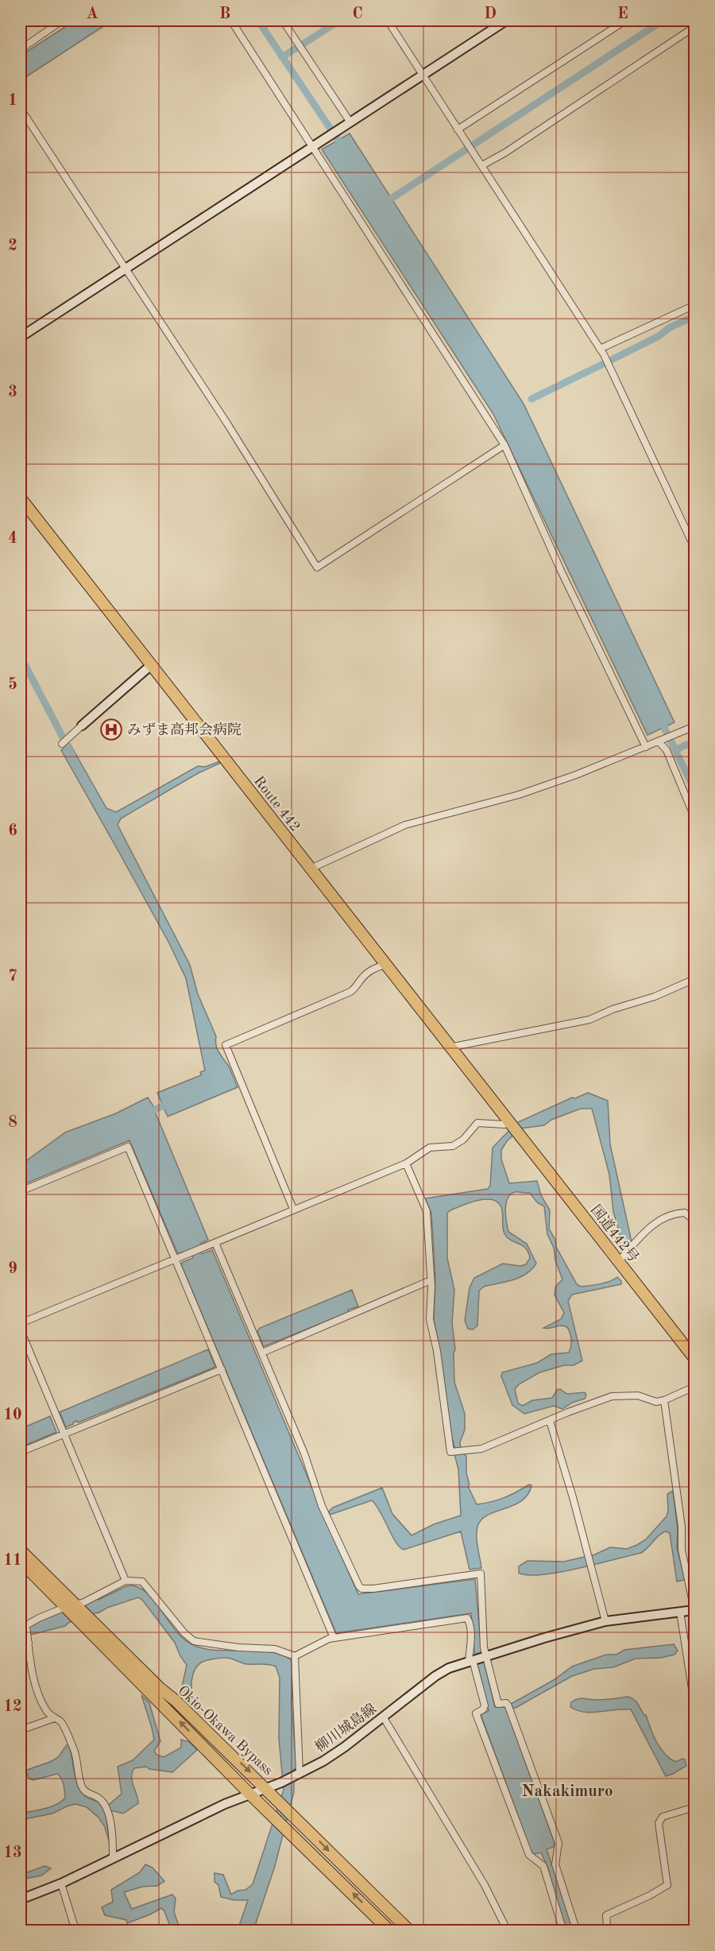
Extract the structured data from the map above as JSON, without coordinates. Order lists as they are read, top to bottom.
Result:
{
  "streets": {
    "highway": ["Route 442", "国道442号", "Okio-Okawa Bypass"],
    "main road": ["柳川城島線"]
  },
  "crossings": [
    ["Route 442", "国道442号"],
    ["柳川城島線", "Okio-Okawa Bypass"]
  ],
  "districts": ["Nakakimuro"],
  "places": {
    "hospital": ["みずま高邦会病院"]
  },
  "grid": {
    "columns": [
      "A",
      "B",
      "C",
      "D",
      "E"
    ],
    "rows": [
      "1",
      "2",
      "3",
      "4",
      "5",
      "6",
      "7",
      "8",
      "9",
      "10",
      "11",
      "12",
      "13"
    ]
  }
}
